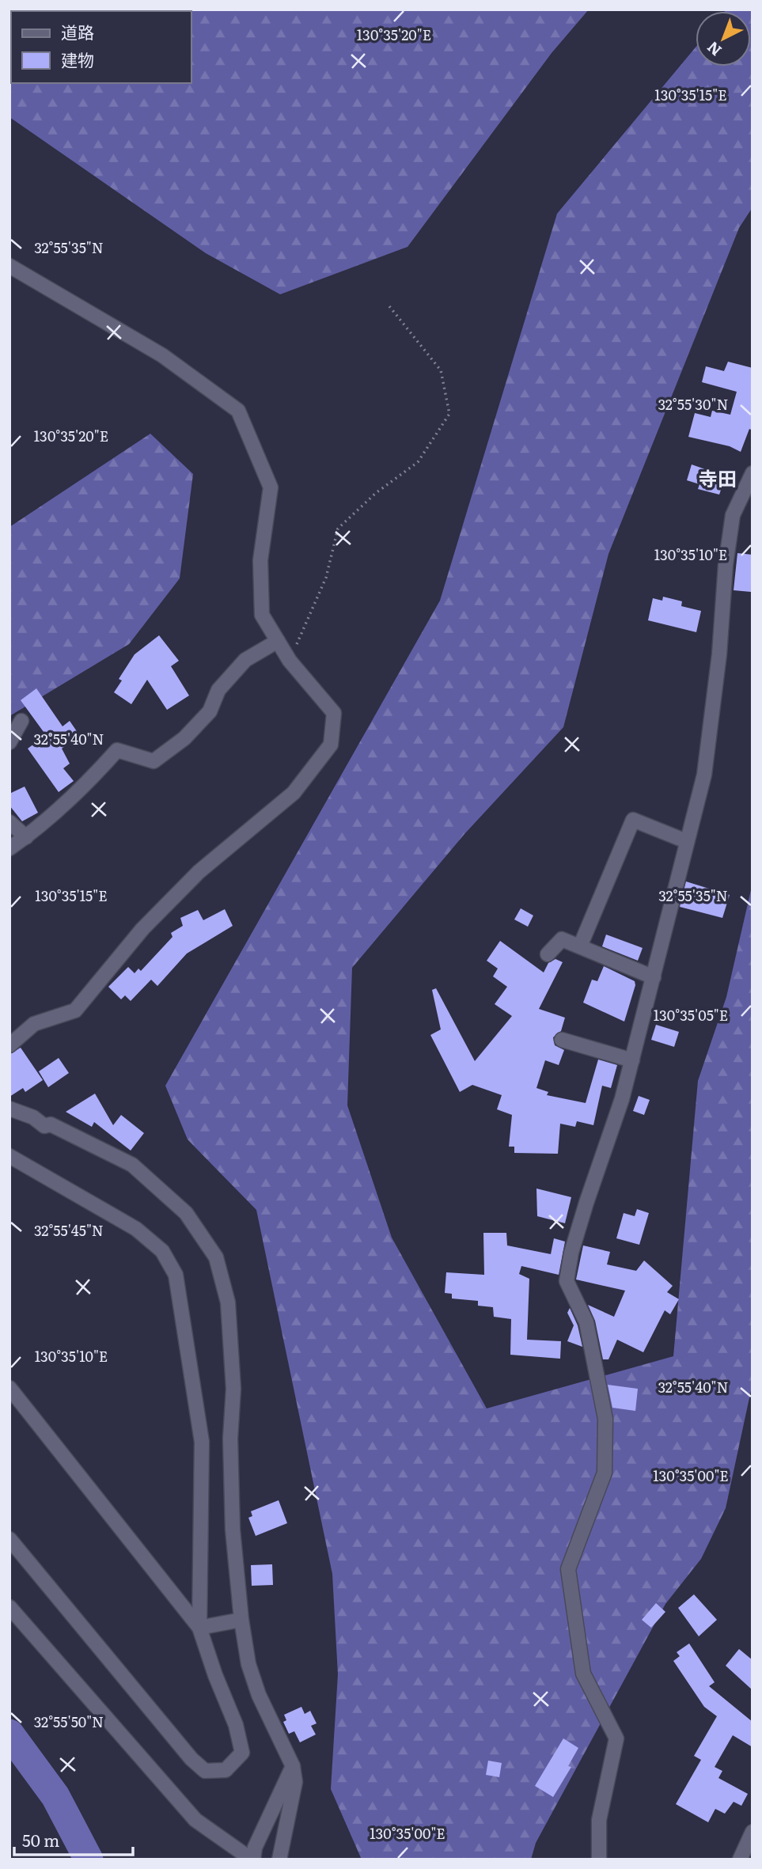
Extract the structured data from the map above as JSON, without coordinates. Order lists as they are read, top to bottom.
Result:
{
  "districts": ["寺田"],
  "legend": ["道路", "建物"],
  "scale_bar": "50 m",
  "north": "bottom left",
  "coordinates": [
    "130°35'20\"E",
    "130°35'15\"E",
    "32°55'35\"N",
    "32°55'30\"N",
    "130°35'10\"E",
    "32°55'40\"N",
    "130°35'05\"E",
    "32°55'45\"N",
    "130°35'00\"E",
    "32°55'50\"N"
  ]
}
